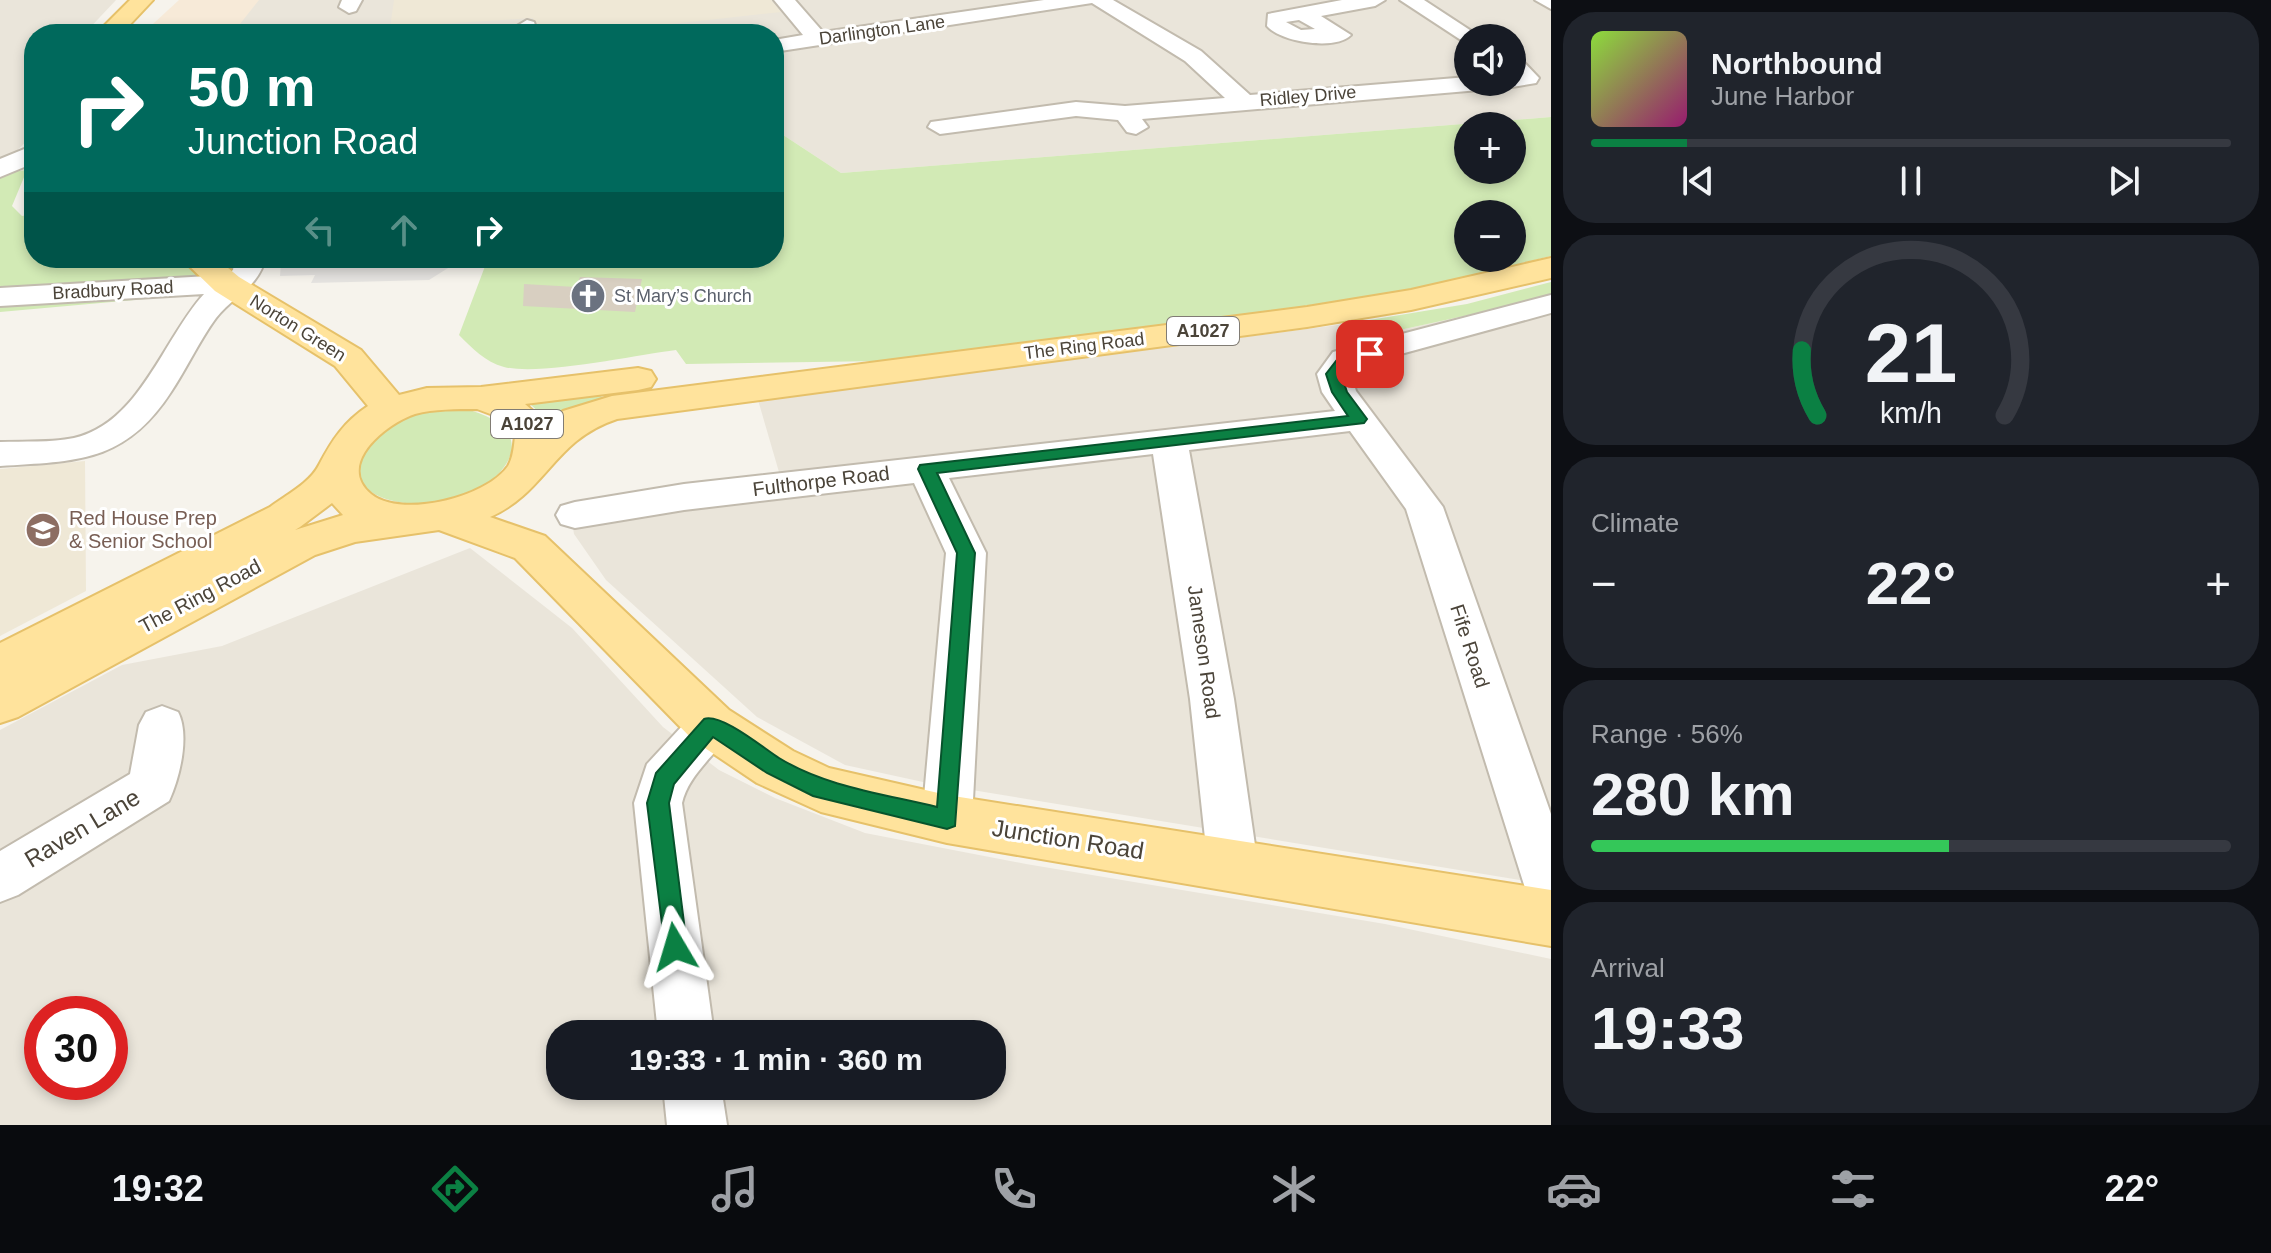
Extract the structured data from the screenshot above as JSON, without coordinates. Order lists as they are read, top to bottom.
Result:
{
  "streets": {
    "main road": [
      "Norton Green",
      "A1027",
      "The Ring Road",
      "Junction Road"
    ],
    "street": [
      "Darlington Lane",
      "Ridley Drive",
      "Bradbury Road",
      "Fulthorpe Road",
      "Fife Road",
      "Jameson Road",
      "Raven Lane"
    ]
  },
  "crossings": [
    ["Bradbury Road", "Norton Green"],
    ["Norton Green", "A1027"],
    ["Norton Green", "The Ring Road"],
    ["Norton Green", "Junction Road"],
    ["A1027", "The Ring Road"],
    ["A1027", "Junction Road"],
    ["The Ring Road", "Junction Road"],
    ["Fulthorpe Road", "Fife Road"],
    ["Fulthorpe Road", "Jameson Road"],
    ["Jameson Road", "Junction Road"]
  ],
  "places": {
    "church": ["St Mary’s Church"],
    "school or university": ["Red House Prep & Senior School"]
  },
  "page": {
    "map_buttons": ["+", "−"],
    "turn": ["50 m", "Junction Road"],
    "song": ["Northbound", "June Harbor"],
    "tile": [
      "Climate",
      ["Range · 56%", "280 km"],
      ["Arrival", "19:33"]
    ],
    "heat": ["−", "22°", "+"],
    "limit": "30",
    "trip": "19:33 · 1 min · 360 m",
    "tabs": ["19:32", "22°"],
    "gauge": ["21", "km/h"]
  }
}
